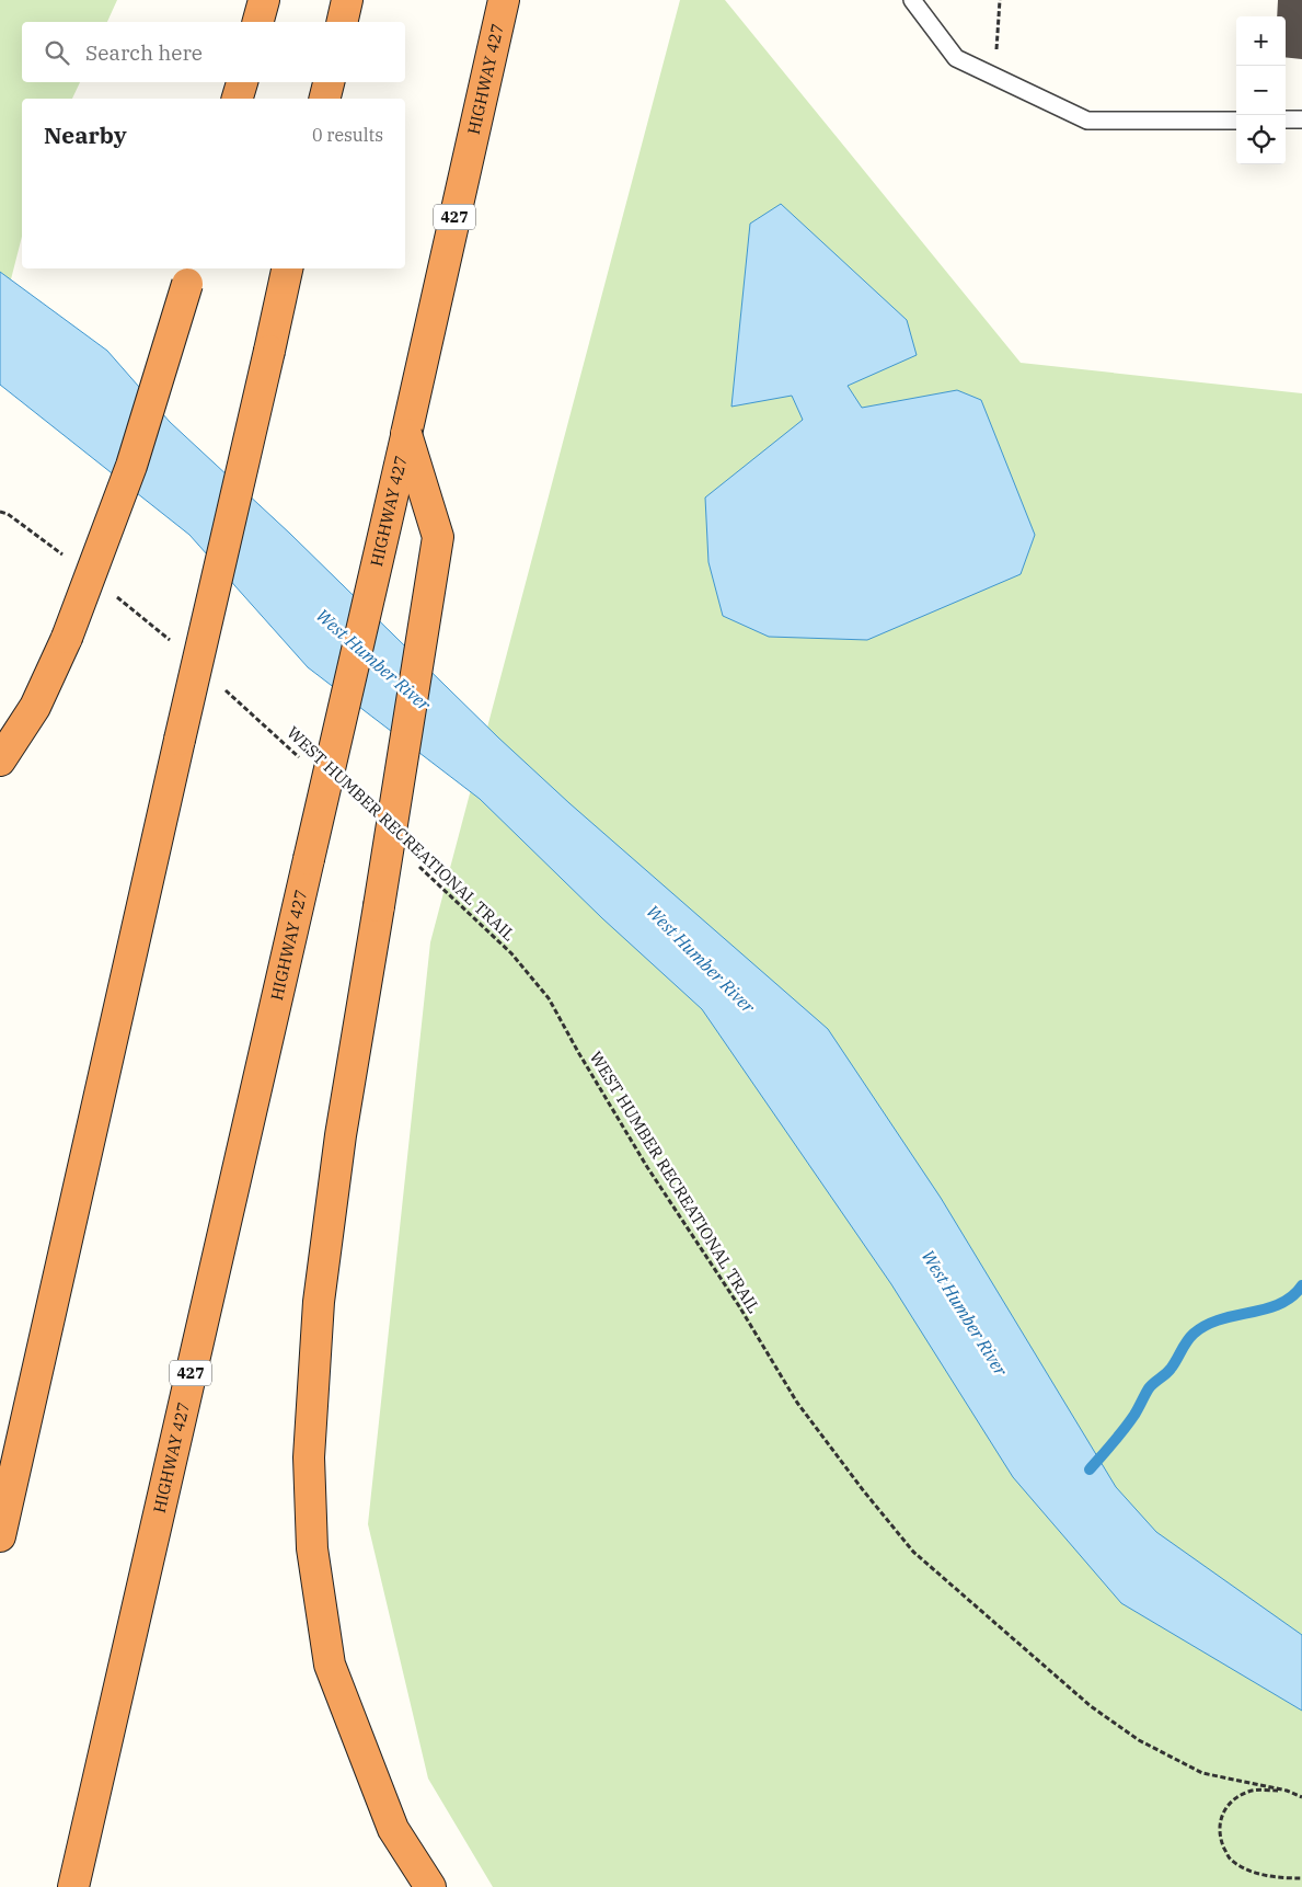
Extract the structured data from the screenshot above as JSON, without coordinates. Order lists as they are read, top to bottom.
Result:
{
  "streets": {
    "highway": ["HIGHWAY 427", "427"],
    "path": ["WEST HUMBER RECREATIONAL TRAIL"]
  },
  "water": ["West Humber River"],
  "page": {
    "map_buttons": ["+", "−"],
    "search": "Search here",
    "heading": ["Nearby", "0 results"]
  }
}
